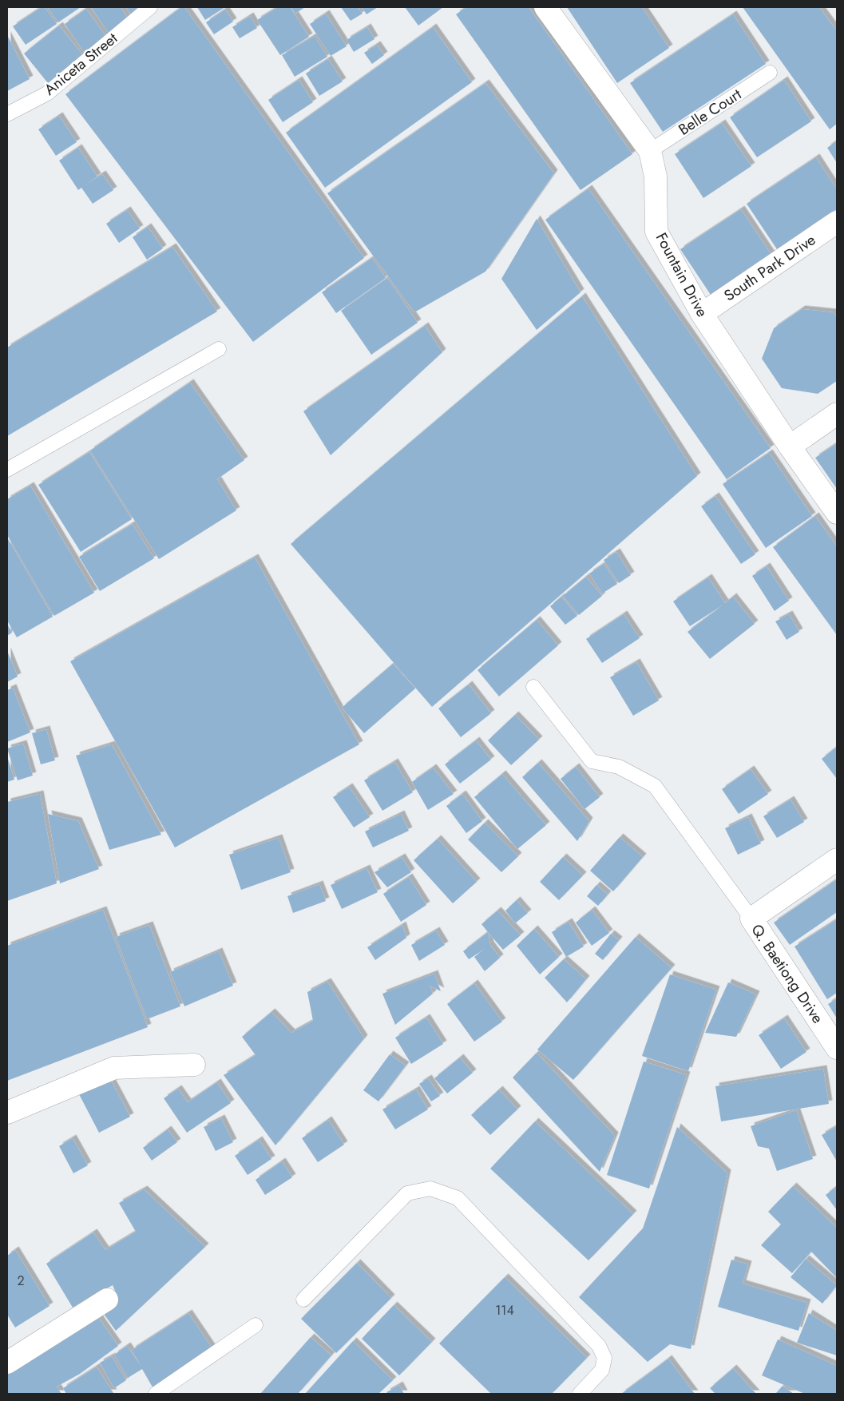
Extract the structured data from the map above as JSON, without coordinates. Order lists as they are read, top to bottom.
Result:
{
  "streets": {
    "street": ["South Park Drive", "Fountain Drive", "Q. Baetiong Drive"],
    "lane": ["Aniceta Street", "Belle Court"]
  },
  "crossings": [
    ["Belle Court", "Fountain Drive"],
    ["South Park Drive", "Fountain Drive"]
  ],
  "house_numbers": ["2", "114"]
}
